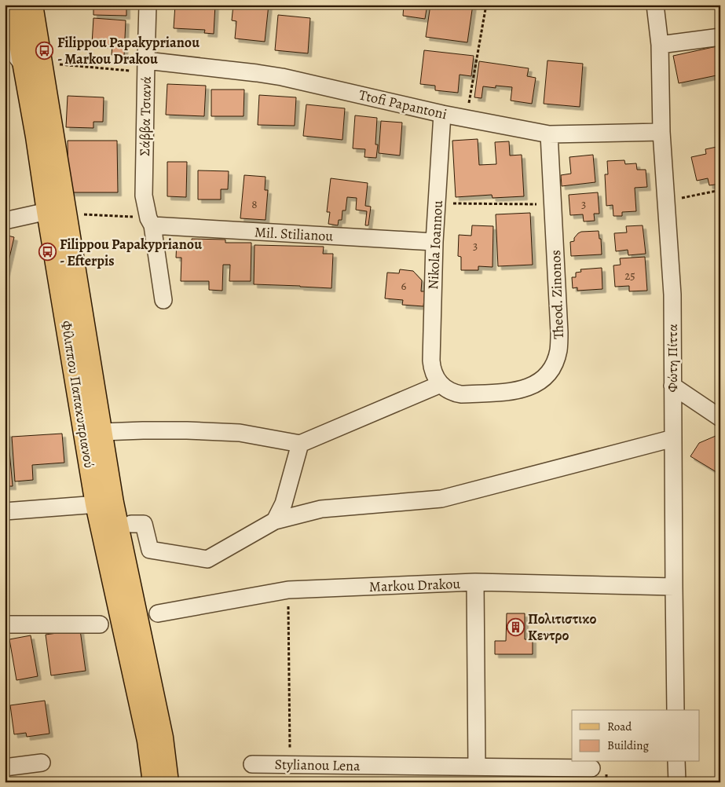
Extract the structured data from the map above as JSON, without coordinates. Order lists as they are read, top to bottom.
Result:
{
  "streets": {
    "main road": ["Φίλιππου Παπακυπριανού"],
    "street": [
      "Ttofi Papantoni",
      "Σάββα Τσιανά",
      "Mil. Stilianou",
      "Nikola Ioannou",
      "Theod. Zinonos",
      "Φώτη Πίττα",
      "Markou Drakou",
      "Stylianou Lena"
    ]
  },
  "crossings": [
    ["Ttofi Papantoni", "Σάββα Τσιανά"],
    ["Ttofi Papantoni", "Nikola Ioannou"],
    ["Ttofi Papantoni", "Theod. Zinonos"],
    ["Ttofi Papantoni", "Φώτη Πίττα"],
    ["Σάββα Τσιανά", "Mil. Stilianou"],
    ["Mil. Stilianou", "Nikola Ioannou"],
    ["Nikola Ioannou", "Theod. Zinonos"],
    ["Φώτη Πίττα", "Markou Drakou"]
  ],
  "places": {
    "bus stop": ["Filippou Papakyprianou - Markou Drakou", "Filippou Papakyprianou - Efterpis"],
    "building": ["Πολιτιστικο Κεντρο"]
  },
  "house_numbers": [
    "8",
    "3",
    "3",
    "25",
    "6"
  ],
  "legend": ["Road", "Building"]
}
